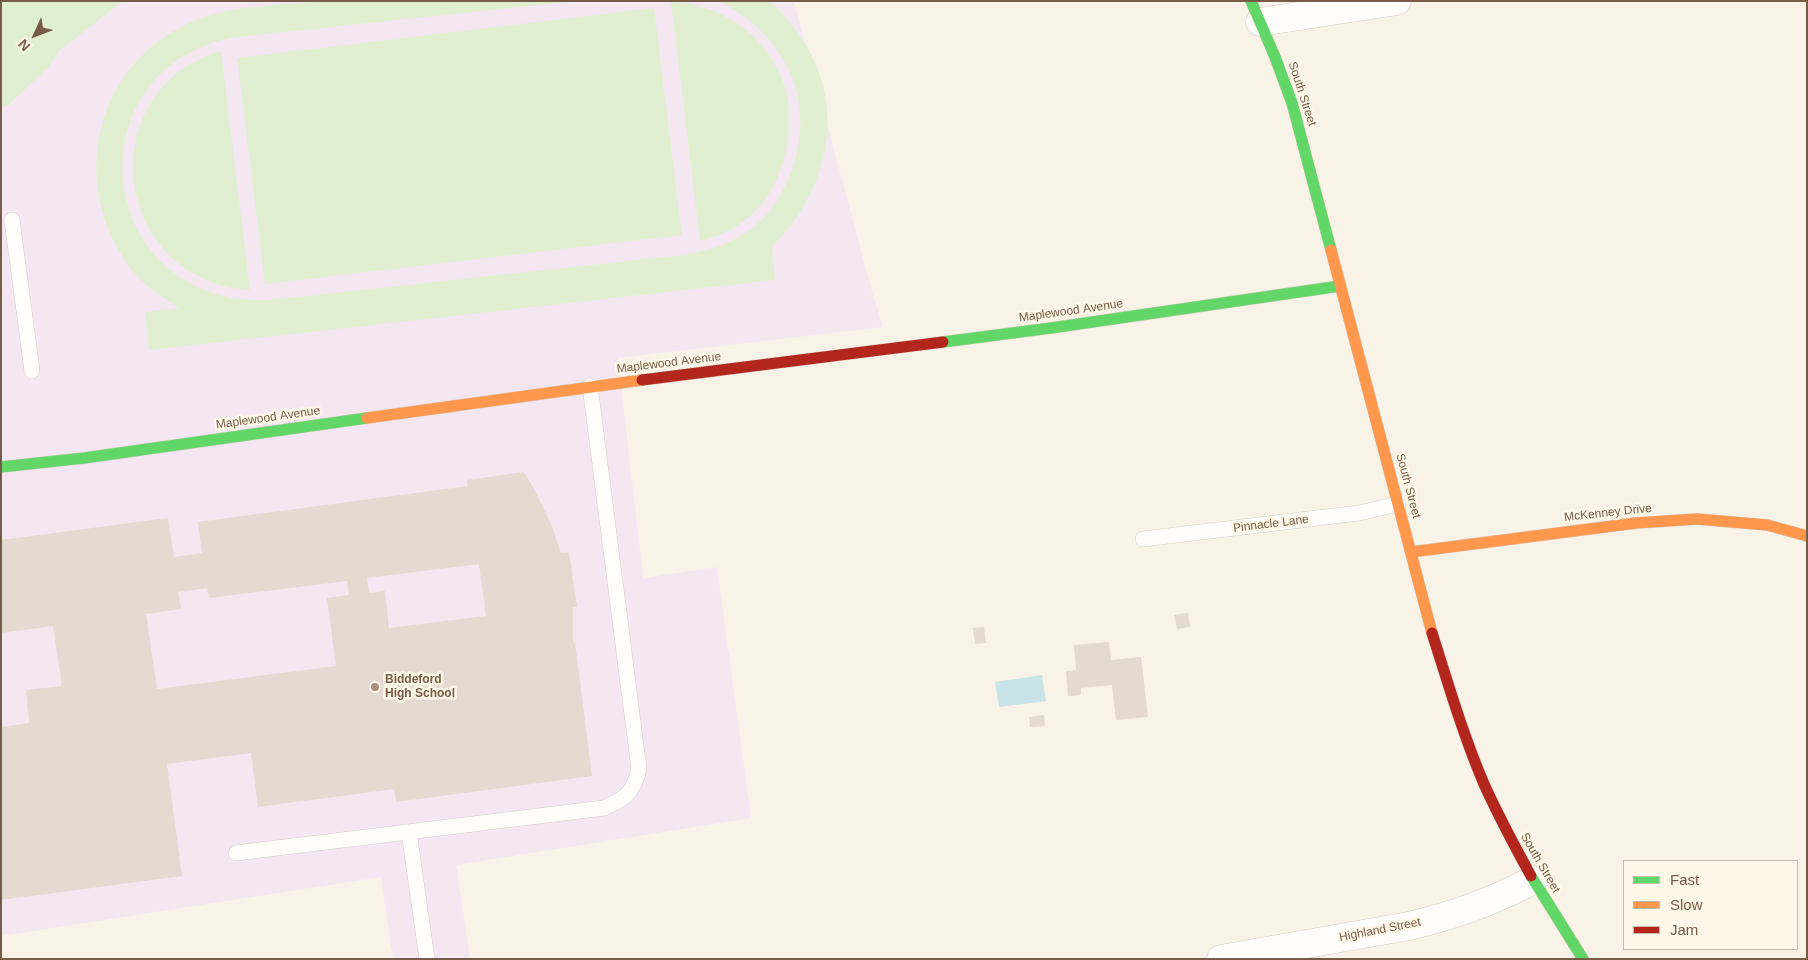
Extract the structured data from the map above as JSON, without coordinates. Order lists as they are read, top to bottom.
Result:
{
  "streets": {
    "street": [
      "South Street",
      "Maplewood Avenue",
      "McKenney Drive",
      "Highland Street"
    ],
    "lane": ["Pinnacle Lane"]
  },
  "crossings": [
    ["South Street", "Maplewood Avenue"],
    ["South Street", "McKenney Drive"],
    ["South Street", "Pinnacle Lane"],
    ["South Street", "Highland Street"]
  ],
  "places": ["Biddeford High School"],
  "legend": ["Fast", "Slow", "Jam"],
  "north": "bottom left"
}
